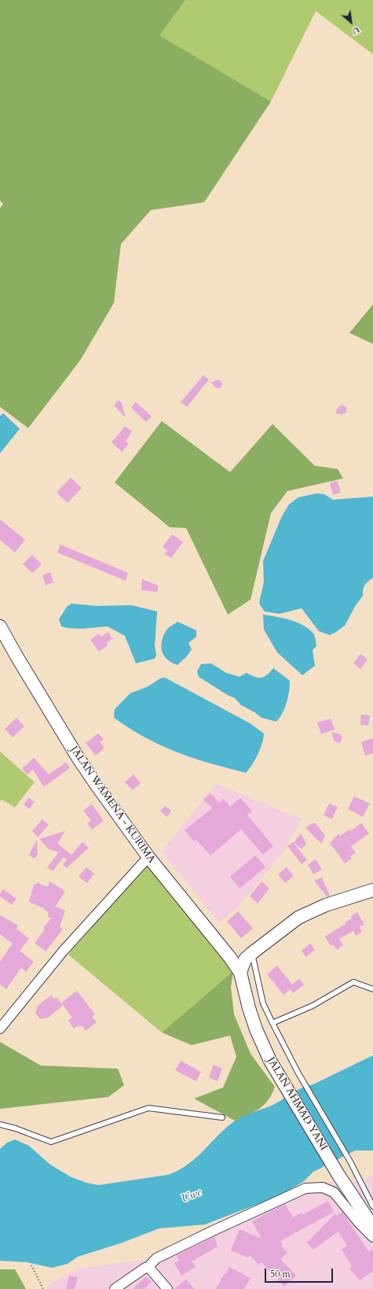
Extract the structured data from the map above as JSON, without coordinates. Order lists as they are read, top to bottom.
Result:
{
  "streets": {
    "main road": ["JALAN WAMENA - KURIMA", "JALAN AHMAD YANI"]
  },
  "crossings": [
    ["JALAN WAMENA - KURIMA", "JALAN AHMAD YANI"]
  ],
  "water": ["Uwe"],
  "scale_bar": "50 m",
  "north": "bottom right"
}
